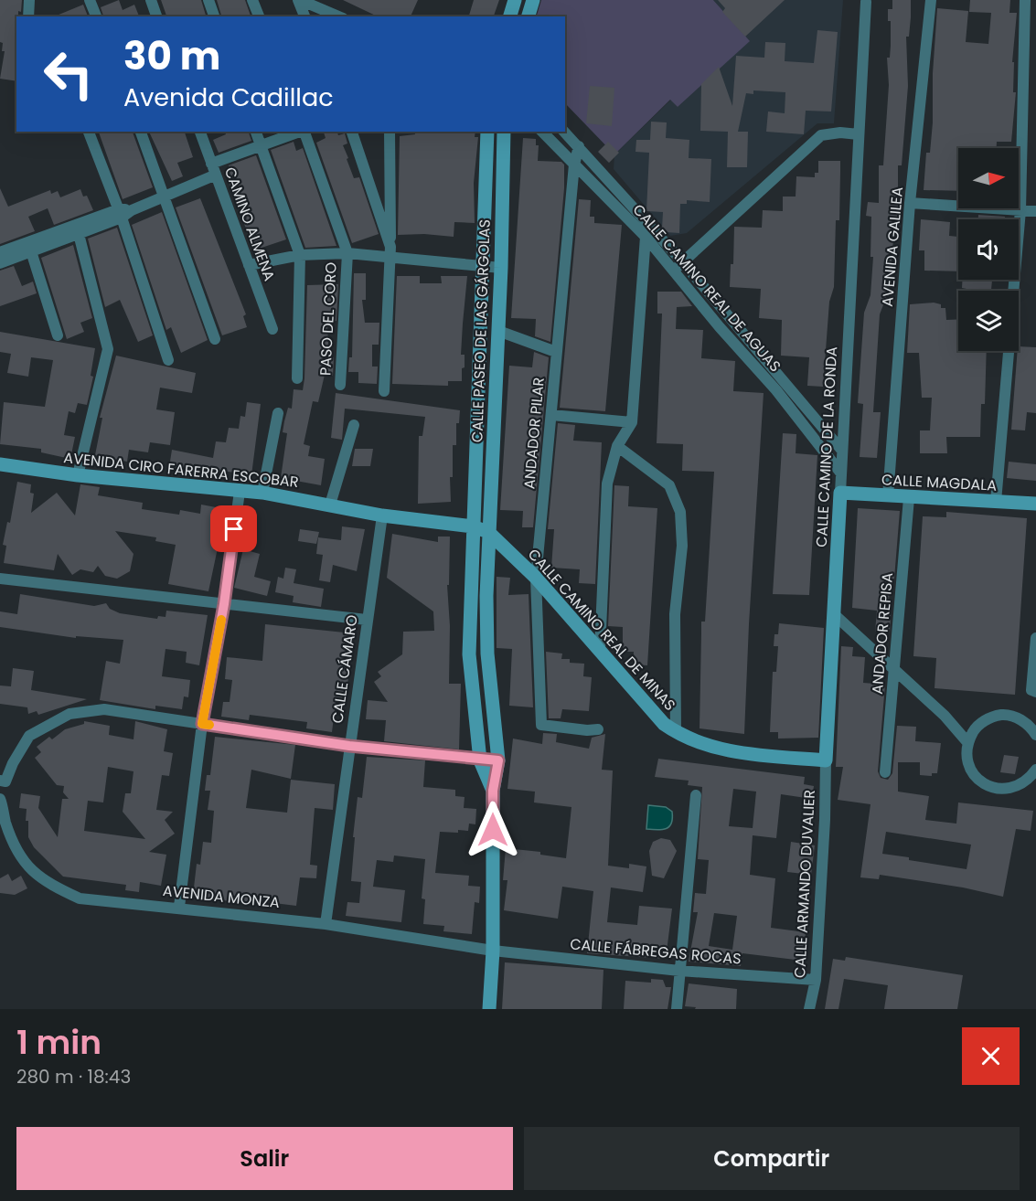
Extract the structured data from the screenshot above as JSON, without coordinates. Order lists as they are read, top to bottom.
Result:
{
  "streets": {
    "street": [
      "CAMINO ALMENA",
      "AVENIDA GALILEA",
      "CALLE CAMINO REAL DE AGUAS",
      "PASO DEL CORO",
      "CALLE PASEO DE LAS GÁRGOLAS",
      "ANDADOR PILAR",
      "CALLE CAMINO DE LA RONDA",
      "AVENIDA CIRO FARERRA ESCOBAR",
      "CALLE MAGDALA",
      "CALLE CAMINO REAL DE MINAS",
      "ANDADOR REPISA",
      "CALLE CÁMARO",
      "CALLE ARMANDO DUVALIER",
      "AVENIDA MONZA",
      "CALLE FÁBREGAS ROCAS"
    ]
  },
  "crossings": [
    ["AVENIDA GALILEA", "CALLE MAGDALA"],
    ["CALLE CAMINO REAL DE AGUAS", "ANDADOR PILAR"],
    ["CALLE CAMINO REAL DE AGUAS", "CALLE CAMINO DE LA RONDA"],
    ["CALLE PASEO DE LAS GÁRGOLAS", "AVENIDA CIRO FARERRA ESCOBAR"],
    ["CALLE PASEO DE LAS GÁRGOLAS", "CALLE CAMINO REAL DE MINAS"],
    ["ANDADOR PILAR", "CALLE CAMINO REAL DE MINAS"],
    ["CALLE CAMINO DE LA RONDA", "CALLE MAGDALA"],
    ["CALLE CAMINO DE LA RONDA", "CALLE CAMINO REAL DE MINAS"],
    ["CALLE CAMINO DE LA RONDA", "CALLE ARMANDO DUVALIER"],
    ["AVENIDA CIRO FARERRA ESCOBAR", "CALLE CAMINO REAL DE MINAS"],
    ["AVENIDA CIRO FARERRA ESCOBAR", "CALLE CÁMARO"],
    ["CALLE MAGDALA", "ANDADOR REPISA"],
    ["CALLE CAMINO REAL DE MINAS", "CALLE ARMANDO DUVALIER"],
    ["CALLE CÁMARO", "AVENIDA MONZA"],
    ["CALLE ARMANDO DUVALIER", "CALLE FÁBREGAS ROCAS"],
    ["AVENIDA MONZA", "CALLE FÁBREGAS ROCAS"]
  ],
  "north": "right",
  "page": {
    "turn": ["30 m", "Avenida Cadillac"],
    "heading": ["1 min", "280 m · 18:43"],
    "buttons": ["Salir", "Compartir"]
  }
}
